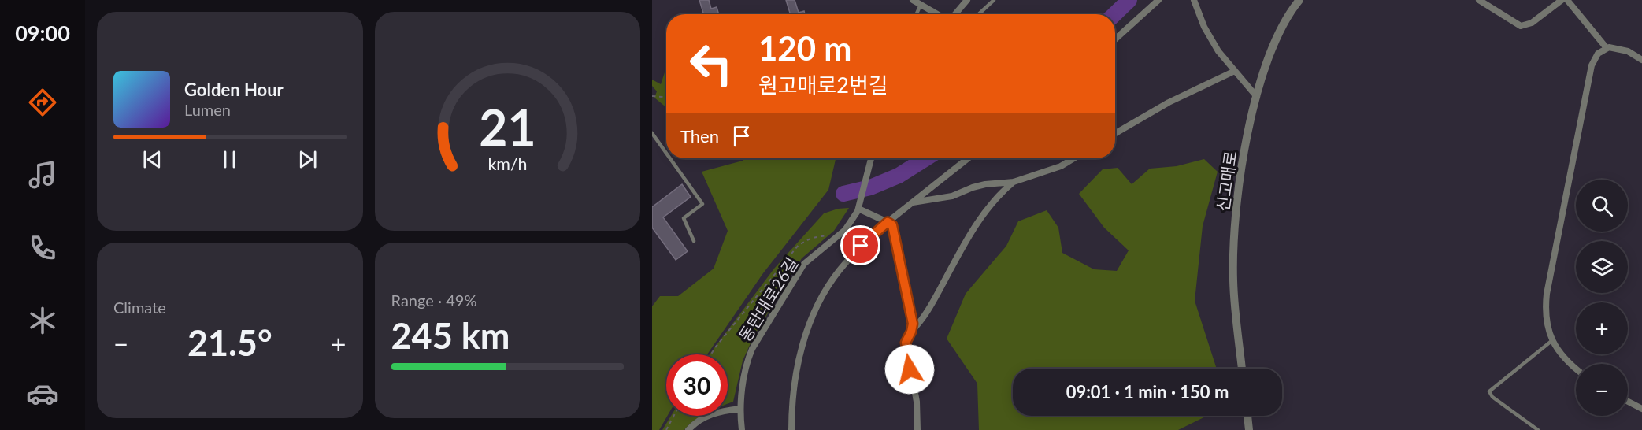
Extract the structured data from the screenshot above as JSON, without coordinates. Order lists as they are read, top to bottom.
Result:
{
  "streets": {
    "street": ["신고매로", "동탄대로26길"]
  },
  "page": {
    "tabs": "09:00",
    "turn": ["120 m", "원고매로2번길"],
    "song": ["Golden Hour", "Lumen"],
    "then": "Then",
    "map_buttons": ["+", "−"],
    "tile": [
      "Climate",
      ["Range · 49%", "245 km"]
    ],
    "heat": ["−", "21.5°", "+"],
    "limit": "30",
    "trip": "09:01 · 1 min · 150 m",
    "gauge": ["21", "km/h"]
  }
}
